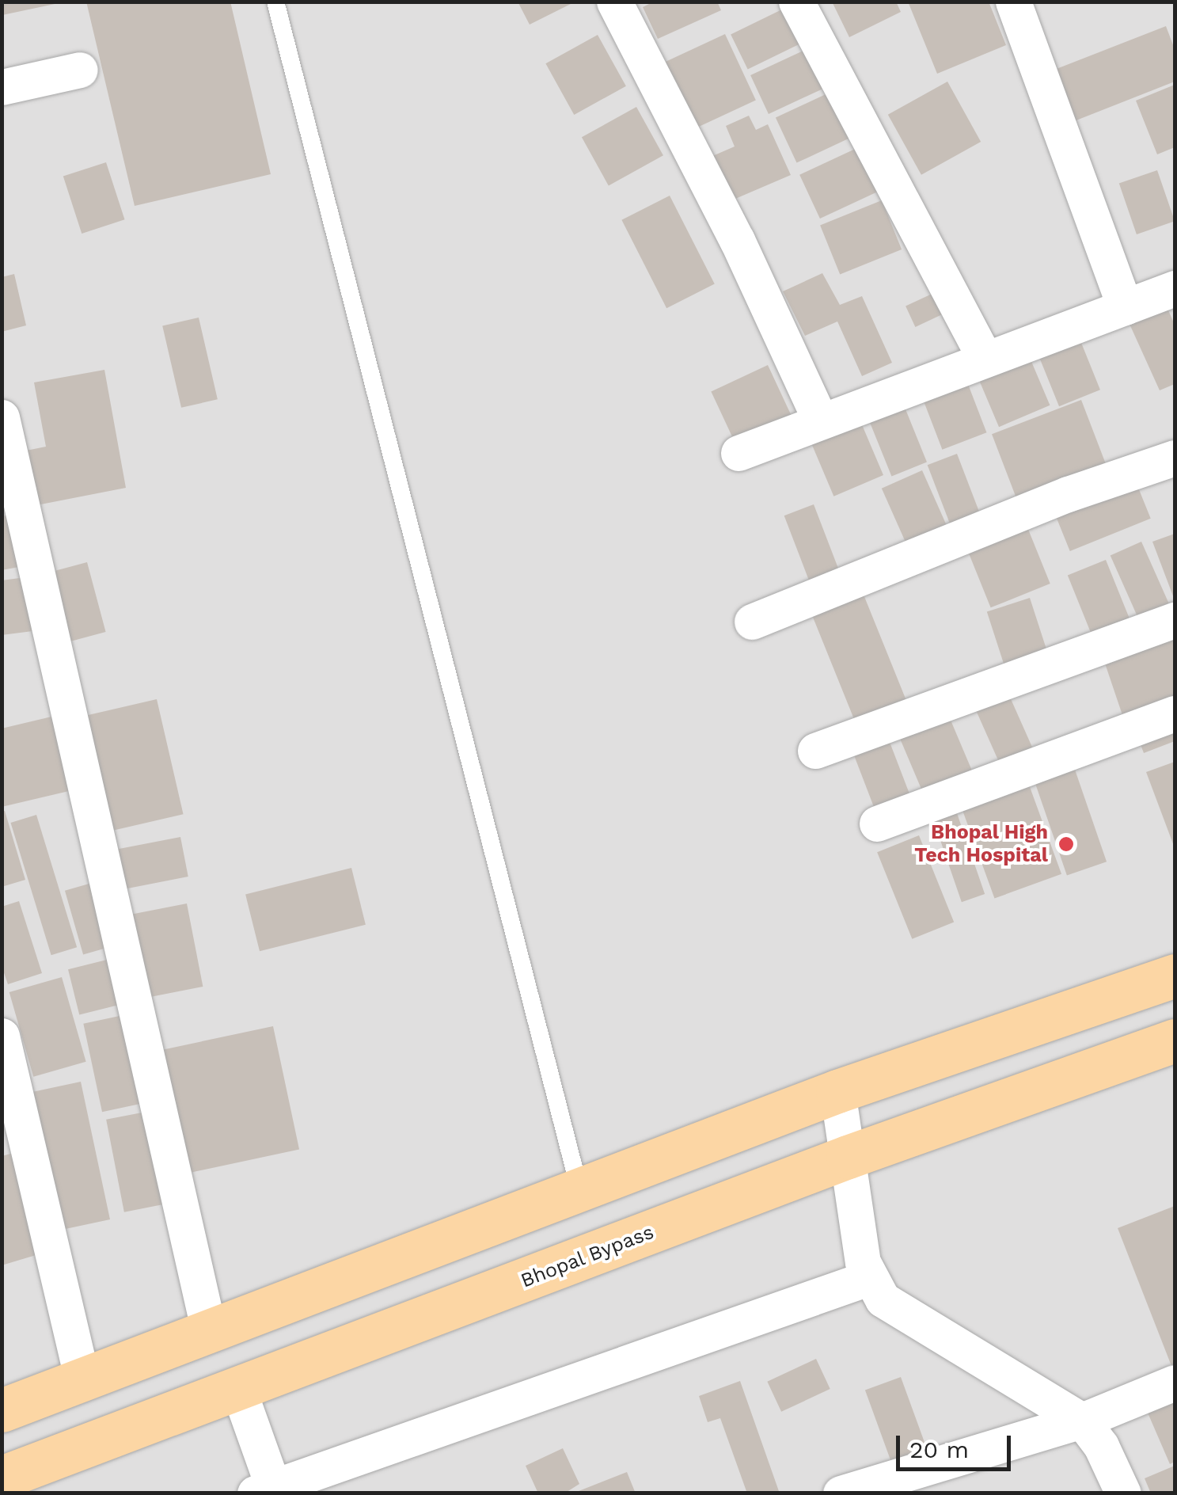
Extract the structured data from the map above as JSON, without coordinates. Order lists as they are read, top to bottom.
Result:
{
  "streets": {
    "main road": ["Bhopal Bypass"]
  },
  "places": ["Bhopal High Tech Hospital"],
  "scale_bar": "20 m"
}
